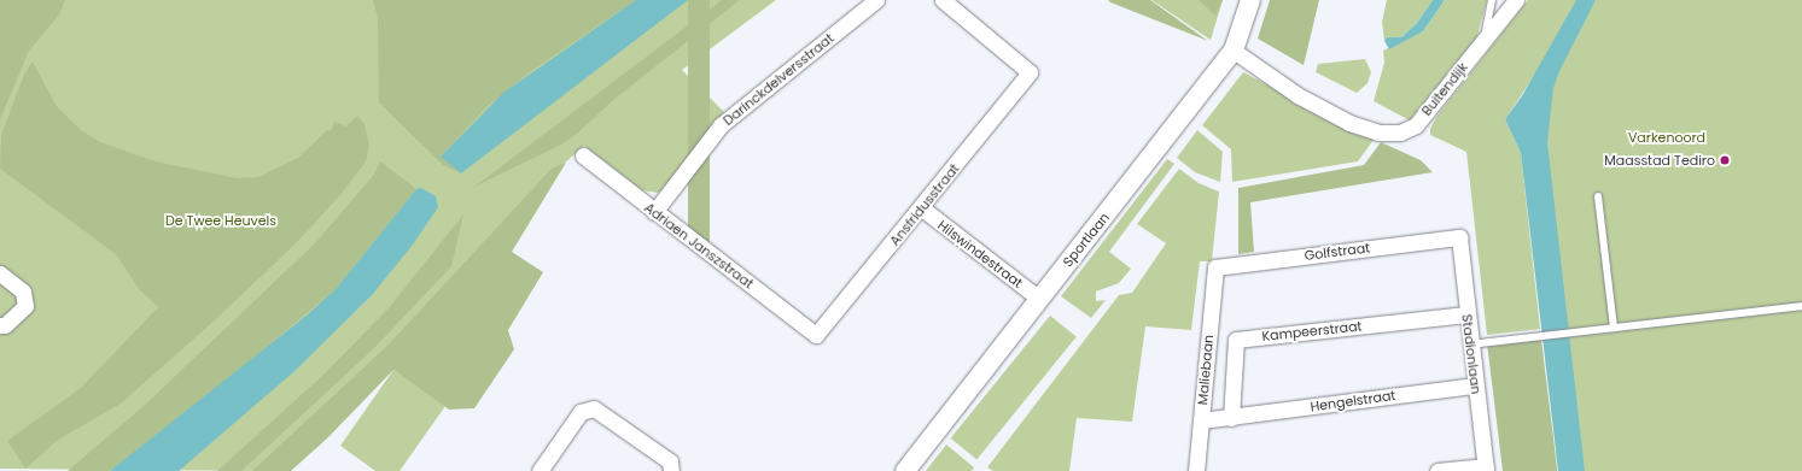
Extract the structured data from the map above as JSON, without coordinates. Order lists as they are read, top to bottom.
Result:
{
  "streets": {
    "street": [
      "Darinckdelversstraat",
      "Buitendijk",
      "Ansfridusstraat",
      "Sportlaan",
      "Adriaen Janszstraat",
      "Golfstraat",
      "Hilswindestraat",
      "Kampeerstraat",
      "Stadionlaan",
      "Maliebaan",
      "Hengelstraat"
    ]
  },
  "crossings": [
    ["Darinckdelversstraat", "Adriaen Janszstraat"],
    ["Buitendijk", "Sportlaan"],
    ["Ansfridusstraat", "Adriaen Janszstraat"],
    ["Ansfridusstraat", "Hilswindestraat"],
    ["Sportlaan", "Hilswindestraat"],
    ["Golfstraat", "Stadionlaan"],
    ["Golfstraat", "Maliebaan"],
    ["Kampeerstraat", "Stadionlaan"],
    ["Kampeerstraat", "Hengelstraat"],
    ["Stadionlaan", "Hengelstraat"],
    ["Maliebaan", "Hengelstraat"]
  ],
  "parks": ["Varkenoord", "De Twee Heuvels"],
  "places": ["Maasstad Tediro"]
}
